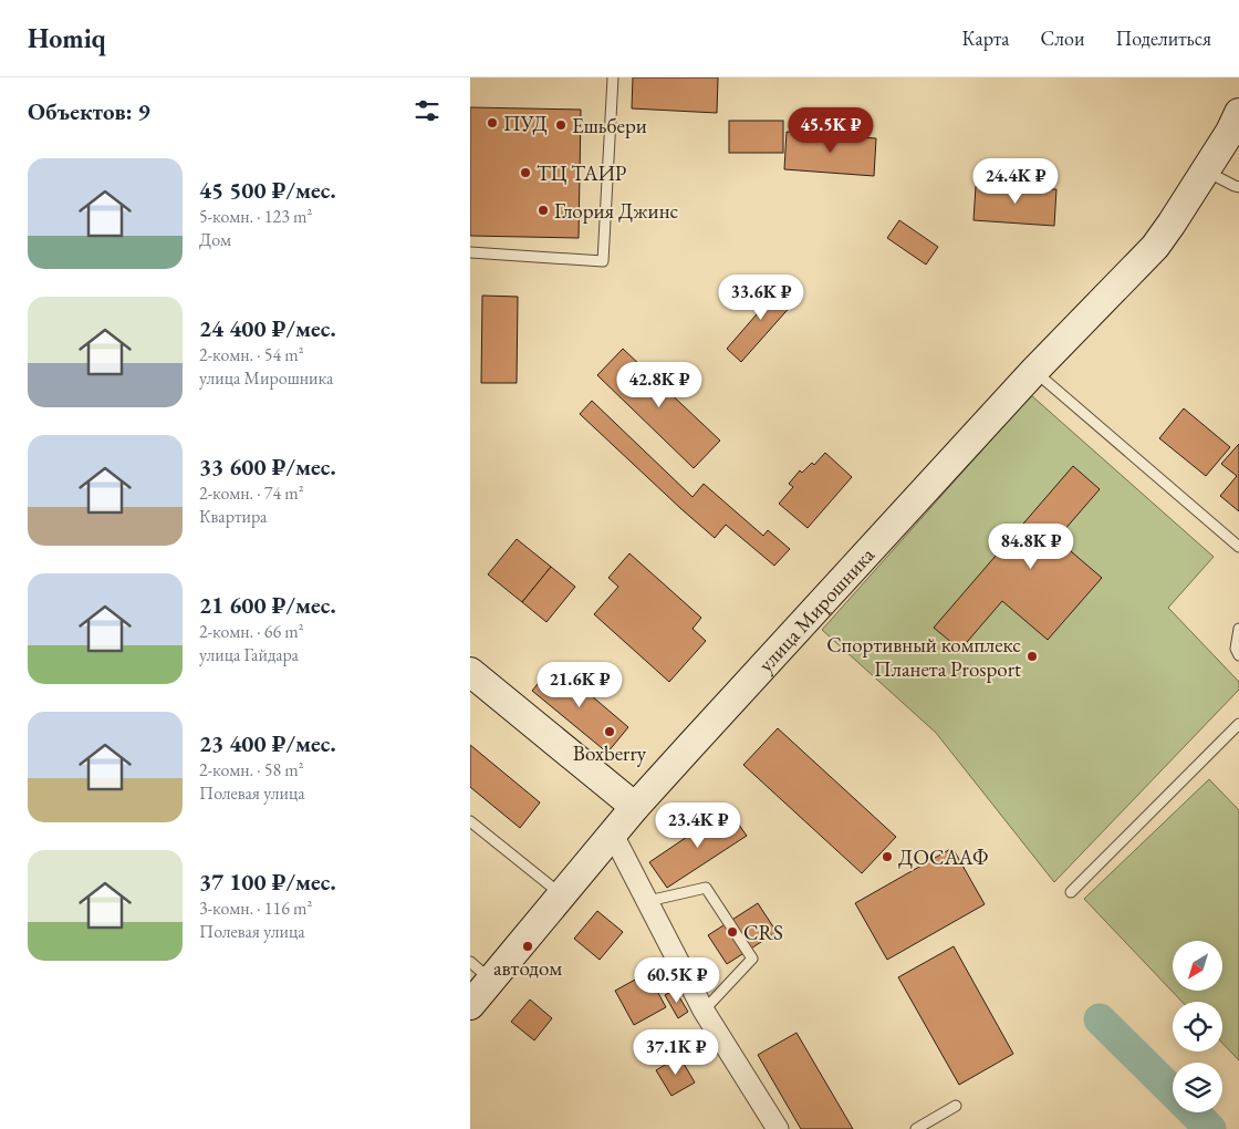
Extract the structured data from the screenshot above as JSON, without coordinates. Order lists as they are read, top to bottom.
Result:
{
  "streets": {
    "main road": ["улица Мирошника"]
  },
  "places": [
    "ПУД",
    "Ешьбери",
    "ТЦ ТАИР",
    "Глория Джинс",
    "Спортивный комплекс Планета Prosport",
    "Boxberry",
    "ДОСААФ",
    "CRS",
    "автодом"
  ],
  "north": "bottom left",
  "page": {
    "header": "Homiq",
    "nav": ["Карта", "Слои", "Поделиться"],
    "heading": "Объектов: 9",
    "price": [
      "45.5K ₽",
      "24.4K ₽",
      "33.6K ₽",
      "42.8K ₽",
      "84.8K ₽",
      "21.6K ₽",
      "23.4K ₽",
      "60.5K ₽",
      "37.1K ₽"
    ],
    "list": [
      {
        "name": "45 500 ₽/мес.",
        "note": "5-комн. · 123 m² · Дом"
      },
      {
        "name": "24 400 ₽/мес.",
        "note": "2-комн. · 54 m² · улица Мирошника"
      },
      {
        "name": "33 600 ₽/мес.",
        "note": "2-комн. · 74 m² · Квартира"
      },
      {
        "name": "21 600 ₽/мес.",
        "note": "2-комн. · 66 m² · улица Гайдара"
      },
      {
        "name": "23 400 ₽/мес.",
        "note": "2-комн. · 58 m² · Полевая улица"
      },
      {
        "name": "37 100 ₽/мес.",
        "note": "3-комн. · 116 m² · Полевая улица"
      }
    ]
  }
}
